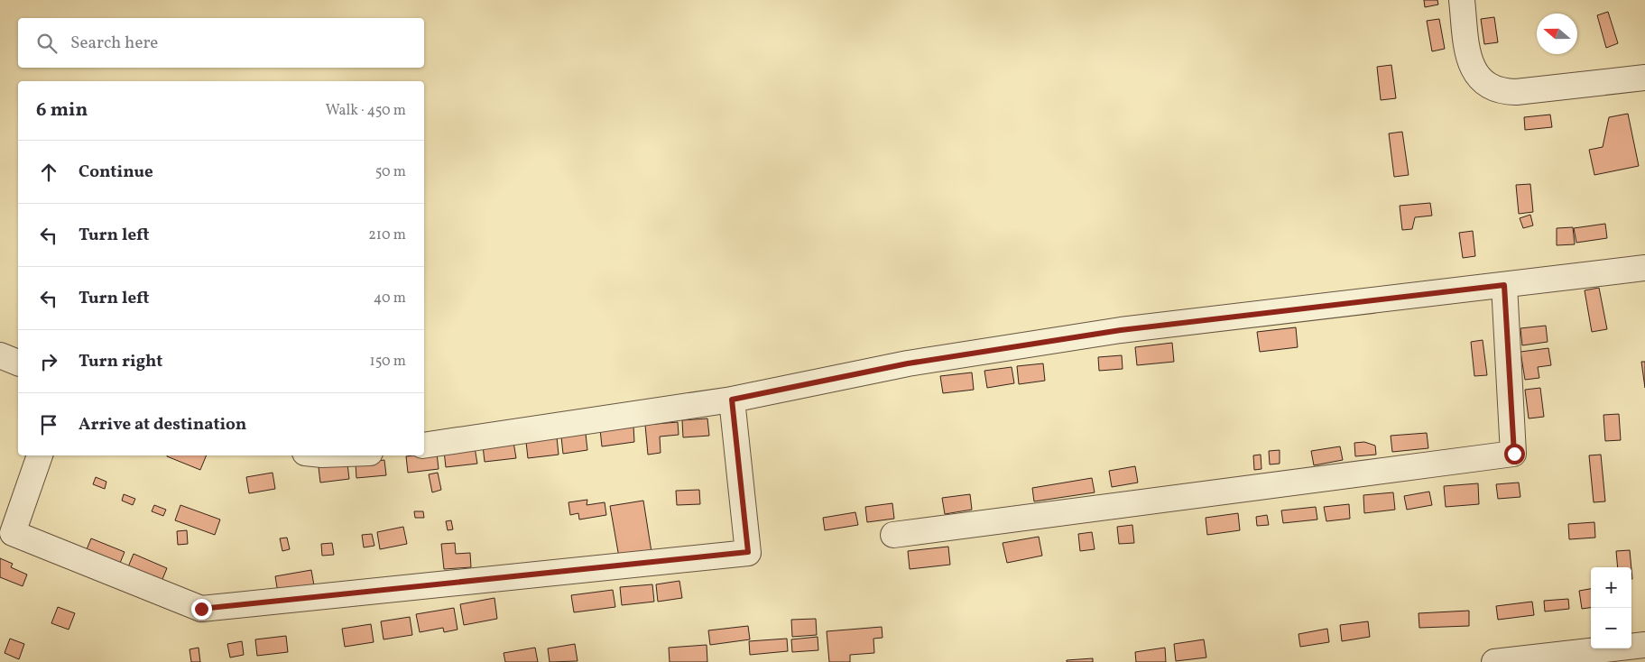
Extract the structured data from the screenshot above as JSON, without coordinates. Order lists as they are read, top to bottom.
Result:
{
  "north": "left",
  "page": {
    "search": "Search here",
    "heading": ["6 min", "Walk · 450 m"],
    "list": [
      ["Continue", "50 m"],
      ["Turn left", "210 m"],
      ["Turn left", "40 m"],
      ["Turn right", "150 m"],
      "Arrive at destination"
    ],
    "map_buttons": ["+", "−"]
  }
}
